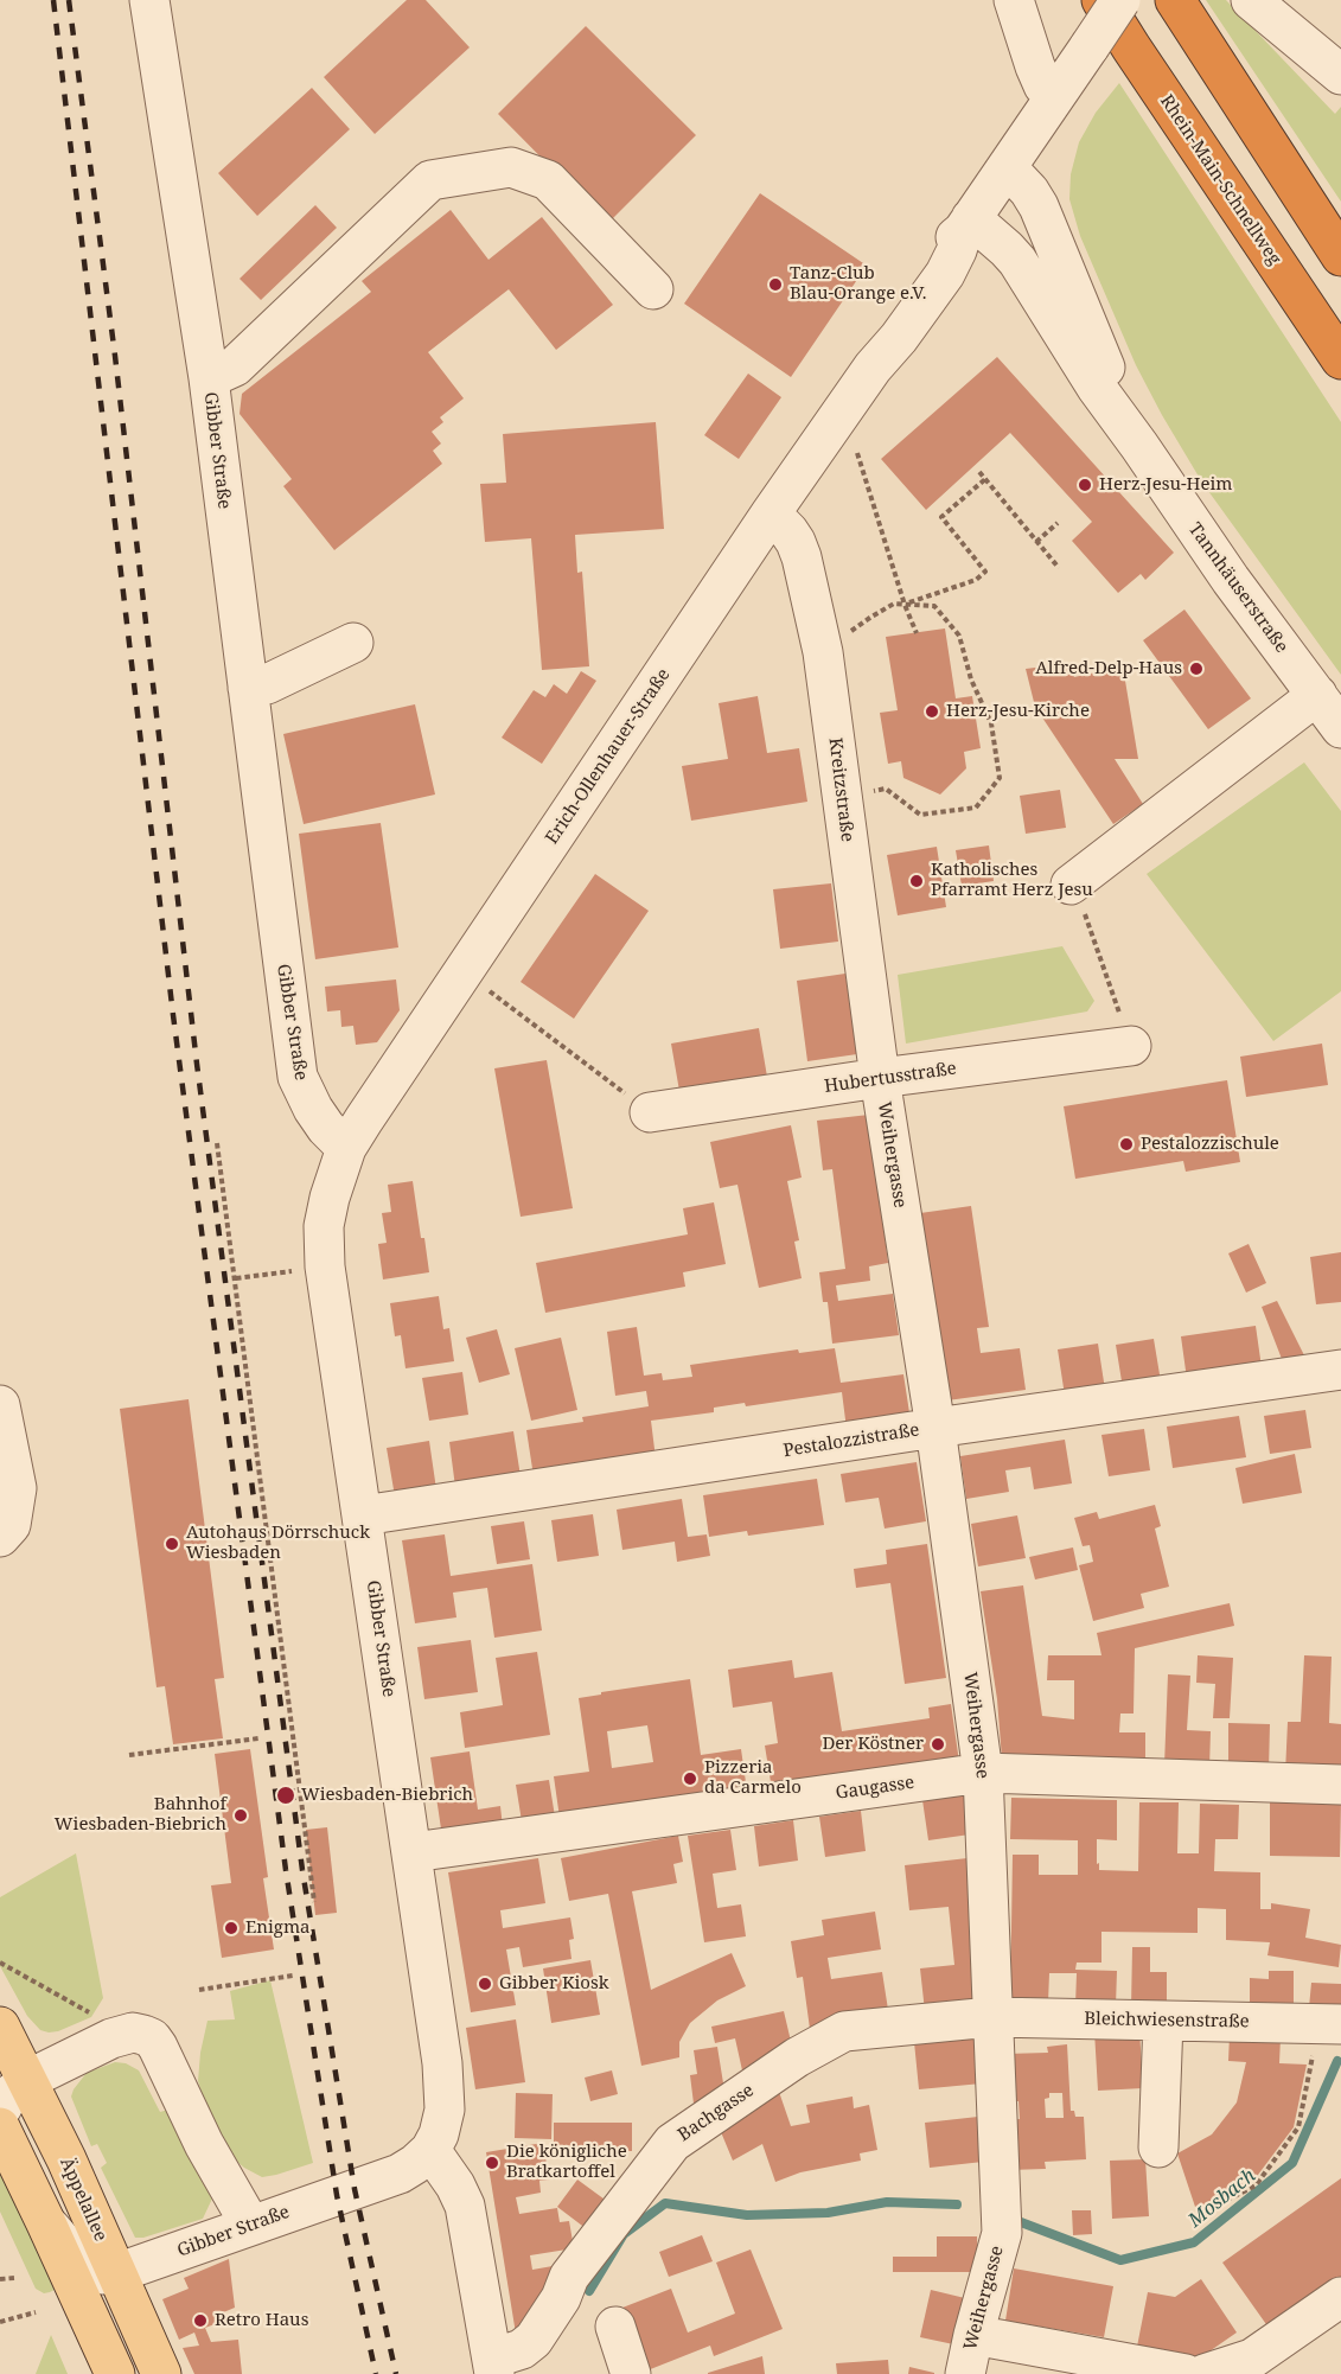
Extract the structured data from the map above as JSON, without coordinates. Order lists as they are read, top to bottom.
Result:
{
  "streets": {
    "highway": ["Rhein-Main-Schnellweg"],
    "main road": ["Äppelallee"],
    "street": [
      "Gibber Straße",
      "Tannhäuserstraße",
      "Erich-Ollenhauer-Straße",
      "Kreitzstraße",
      "Hubertusstraße",
      "Weihergasse",
      "Pestalozzistraße",
      "Gaugasse",
      "Bleichwiesenstraße",
      "Bachgasse"
    ]
  },
  "crossings": [
    ["Gibber Straße", "Erich-Ollenhauer-Straße"],
    ["Gibber Straße", "Pestalozzistraße"],
    ["Gibber Straße", "Gaugasse"],
    ["Gibber Straße", "Äppelallee"],
    ["Tannhäuserstraße", "Erich-Ollenhauer-Straße"],
    ["Erich-Ollenhauer-Straße", "Kreitzstraße"],
    ["Kreitzstraße", "Hubertusstraße"],
    ["Kreitzstraße", "Weihergasse"],
    ["Hubertusstraße", "Weihergasse"],
    ["Weihergasse", "Pestalozzistraße"],
    ["Weihergasse", "Gaugasse"],
    ["Weihergasse", "Bleichwiesenstraße"],
    ["Weihergasse", "Bachgasse"],
    ["Bleichwiesenstraße", "Bachgasse"]
  ],
  "water": ["Mosbach"],
  "places": [
    "Tanz-Club Blau-Orange e.V.",
    "Herz-Jesu-Heim",
    "Alfred-Delp-Haus",
    "Herz-Jesu-Kirche",
    "Katholisches Pfarramt Herz Jesu",
    "Pestalozzischule",
    "Autohaus Dörrschuck Wiesbaden",
    "Der Köstner",
    "Pizzeria da Carmelo",
    "Wiesbaden-Biebrich",
    "Bahnhof Wiesbaden-Biebrich",
    "Enigma",
    "Gibber Kiosk",
    "Die königliche Bratkartoffel",
    "Retro Haus"
  ]
}
